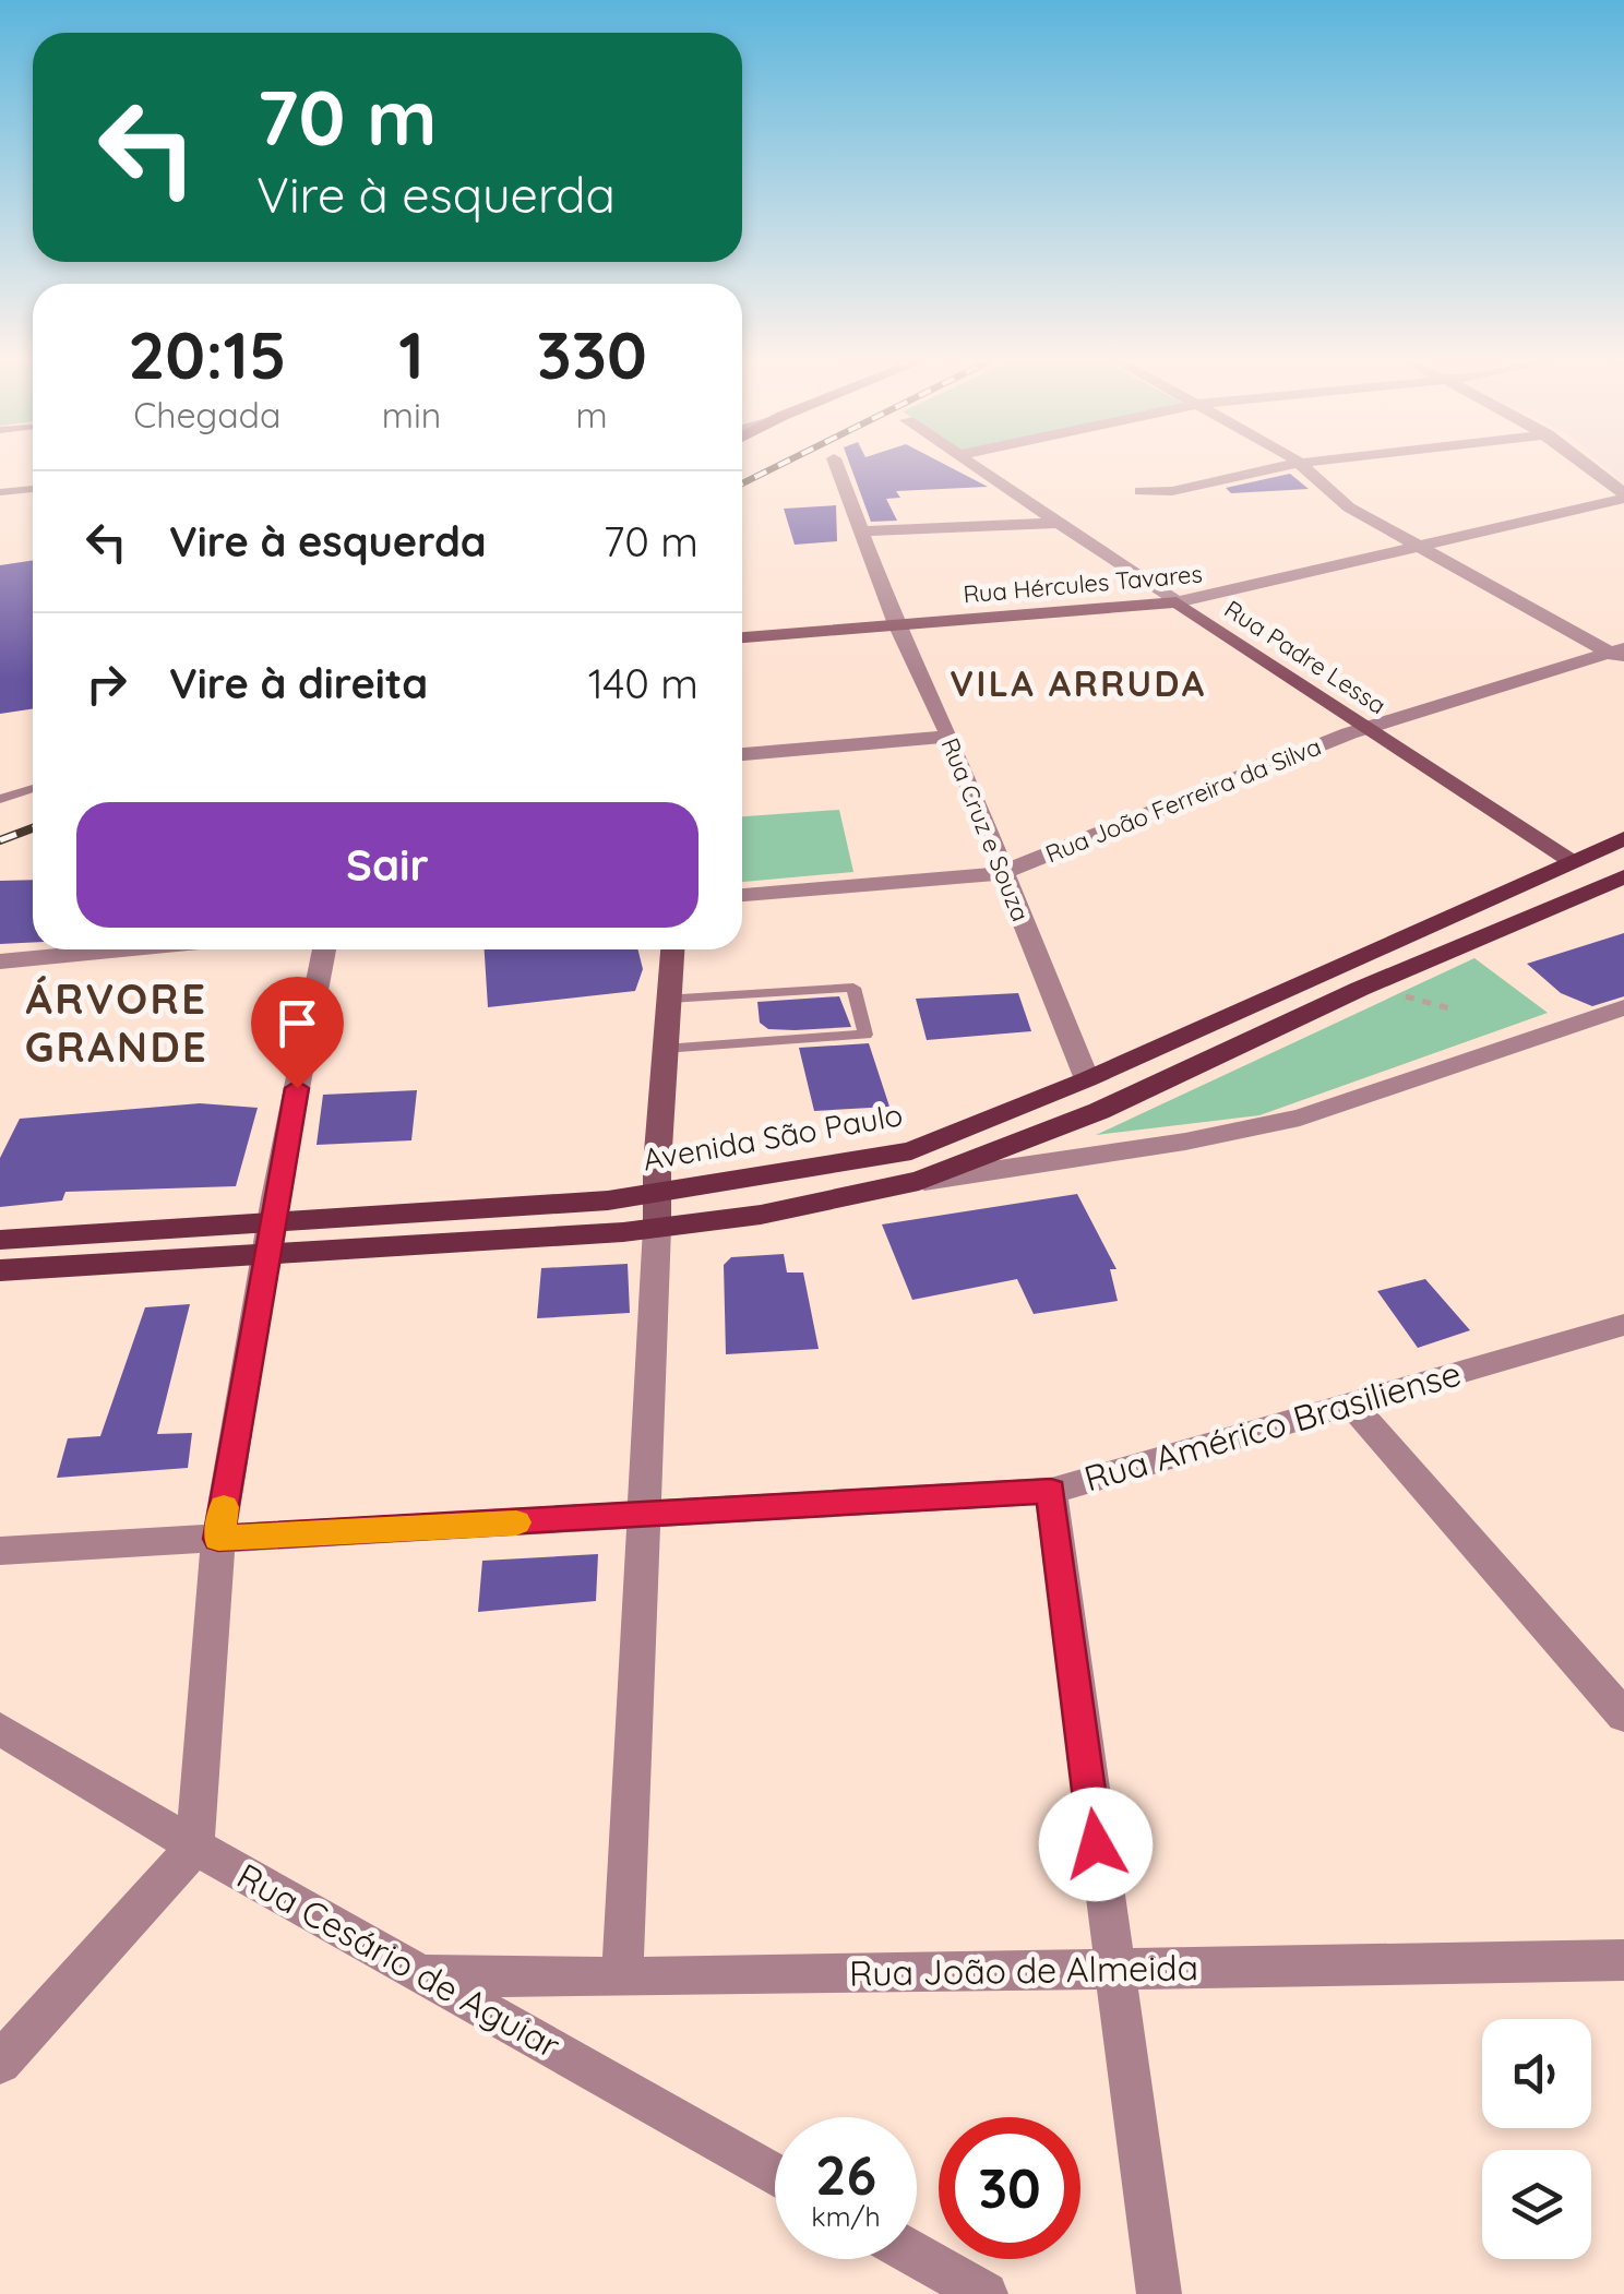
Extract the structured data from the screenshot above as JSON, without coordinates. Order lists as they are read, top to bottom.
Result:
{
  "streets": {
    "main road": ["Rua Hércules Tavares", "Rua Padre Lessa", "Avenida São Paulo"],
    "street": [
      "Rua João Ferreira da Silva",
      "Rua Cruz e Souza",
      "Rua Américo Brasiliense",
      "Rua Cesário de Aguiar",
      "Rua João de Almeida"
    ]
  },
  "crossings": [
    ["Rua Hércules Tavares", "Rua Padre Lessa"],
    ["Rua Hércules Tavares", "Rua Cruz e Souza"],
    ["Rua Padre Lessa", "Rua João Ferreira da Silva"],
    ["Rua Padre Lessa", "Avenida São Paulo"],
    ["Rua João Ferreira da Silva", "Rua Cruz e Souza"],
    ["Rua Cruz e Souza", "Avenida São Paulo"],
    ["Rua Cesário de Aguiar", "Rua João de Almeida"]
  ],
  "districts": ["VILA ARRUDA", "ÁRVORE GRANDE"],
  "page": {
    "turn": ["70 m", "Vire à esquerda"],
    "eta": [
      "20:15",
      "Chegada",
      "1",
      "min",
      "330",
      "m"
    ],
    "list": [
      {
        "name": "Vire à esquerda",
        "value": "70 m"
      },
      {
        "name": "Vire à direita",
        "value": "140 m"
      }
    ],
    "buttons": "Sair",
    "speed": "26 km/h",
    "limit": "30"
  }
}
